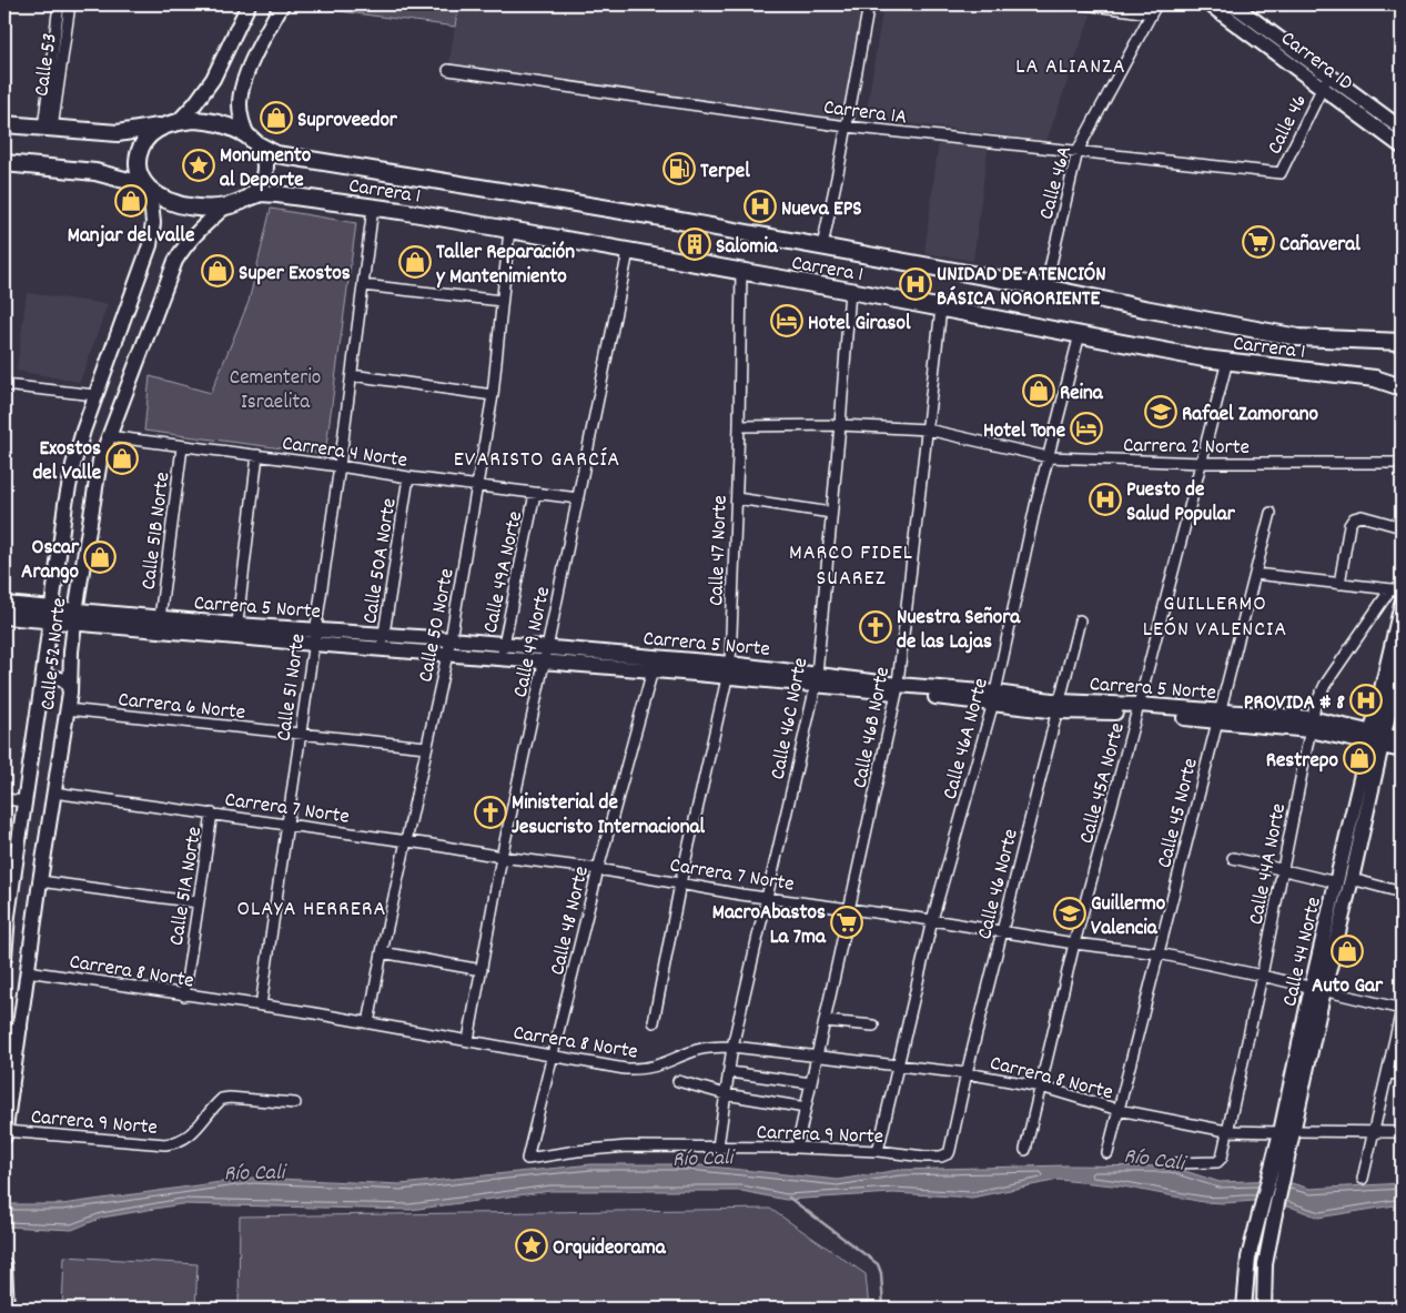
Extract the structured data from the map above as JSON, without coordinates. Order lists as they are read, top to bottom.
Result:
{
  "streets": {
    "main road": [
      "Carrera 1D",
      "Carrera 1",
      "Carrera 5 Norte",
      "Calle 52 Norte",
      "Calle 44 Norte"
    ],
    "street": [
      "Calle 53",
      "Carrera 1A",
      "Calle 46",
      "Calle 46A",
      "Carrera 2 Norte",
      "Carrera 4 Norte",
      "Calle 51B Norte",
      "Calle 47 Norte",
      "Calle 50A Norte",
      "Calle 49A Norte",
      "Calle 50 Norte",
      "Calle 49 Norte",
      "Calle 51 Norte",
      "Carrera 6 Norte",
      "Calle 46C Norte",
      "Calle 46B Norte",
      "Calle 46A Norte",
      "Calle 45A Norte",
      "Carrera 7 Norte",
      "Calle 45 Norte",
      "Calle 44A Norte",
      "Calle 46 Norte",
      "Calle 51A Norte",
      "Calle 48 Norte",
      "Carrera 8 Norte",
      "Carrera 9 Norte"
    ]
  },
  "crossings": [
    ["Carrera 1D", "Calle 46"],
    ["Carrera 1A", "Calle 46"],
    ["Carrera 1A", "Calle 46A"],
    ["Calle 46A", "Carrera 1"],
    ["Carrera 1", "Calle 47 Norte"],
    ["Carrera 1", "Calle 50 Norte"],
    ["Carrera 1", "Calle 49 Norte"],
    ["Carrera 1", "Calle 52 Norte"],
    ["Carrera 1", "Calle 51 Norte"],
    ["Carrera 1", "Calle 46C Norte"],
    ["Carrera 1", "Calle 46B Norte"],
    ["Carrera 1", "Calle 46A Norte"],
    ["Carrera 1", "Calle 45A Norte"],
    ["Carrera 2 Norte", "Calle 47 Norte"],
    ["Carrera 2 Norte", "Calle 46C Norte"],
    ["Carrera 2 Norte", "Calle 46B Norte"],
    ["Carrera 2 Norte", "Calle 46A Norte"],
    ["Carrera 2 Norte", "Calle 45A Norte"],
    ["Carrera 4 Norte", "Calle 51B Norte"],
    ["Carrera 4 Norte", "Calle 50A Norte"],
    ["Carrera 4 Norte", "Calle 49A Norte"],
    ["Carrera 4 Norte", "Calle 50 Norte"],
    ["Carrera 4 Norte", "Calle 49 Norte"],
    ["Carrera 4 Norte", "Calle 52 Norte"],
    ["Carrera 4 Norte", "Calle 51 Norte"],
    ["Calle 51B Norte", "Carrera 5 Norte"],
    ["Calle 47 Norte", "Carrera 5 Norte"],
    ["Calle 47 Norte", "Carrera 7 Norte"],
    ["Calle 50A Norte", "Carrera 5 Norte"],
    ["Calle 49A Norte", "Carrera 5 Norte"],
    ["Carrera 5 Norte", "Calle 50 Norte"],
    ["Carrera 5 Norte", "Calle 49 Norte"],
    ["Carrera 5 Norte", "Calle 52 Norte"],
    ["Carrera 5 Norte", "Calle 51 Norte"],
    ["Carrera 5 Norte", "Calle 46C Norte"],
    ["Carrera 5 Norte", "Calle 46B Norte"],
    ["Carrera 5 Norte", "Calle 46A Norte"],
    ["Carrera 5 Norte", "Calle 45A Norte"],
    ["Carrera 5 Norte", "Calle 45 Norte"],
    ["Carrera 5 Norte", "Calle 44A Norte"],
    ["Carrera 5 Norte", "Calle 46 Norte"],
    ["Carrera 5 Norte", "Calle 48 Norte"],
    ["Carrera 5 Norte", "Calle 44 Norte"],
    ["Calle 50 Norte", "Carrera 6 Norte"],
    ["Calle 50 Norte", "Carrera 7 Norte"],
    ["Calle 50 Norte", "Carrera 8 Norte"],
    ["Calle 49 Norte", "Carrera 7 Norte"],
    ["Calle 49 Norte", "Carrera 8 Norte"],
    ["Calle 52 Norte", "Carrera 6 Norte"],
    ["Calle 52 Norte", "Carrera 7 Norte"],
    ["Calle 52 Norte", "Carrera 8 Norte"],
    ["Calle 52 Norte", "Carrera 9 Norte"],
    ["Calle 51 Norte", "Carrera 6 Norte"],
    ["Calle 51 Norte", "Carrera 7 Norte"],
    ["Calle 51 Norte", "Carrera 8 Norte"],
    ["Calle 46C Norte", "Carrera 7 Norte"],
    ["Calle 46C Norte", "Carrera 8 Norte"],
    ["Calle 46C Norte", "Carrera 9 Norte"],
    ["Calle 46B Norte", "Carrera 7 Norte"],
    ["Calle 46B Norte", "Carrera 8 Norte"],
    ["Calle 46B Norte", "Carrera 9 Norte"],
    ["Calle 46A Norte", "Carrera 7 Norte"],
    ["Calle 46A Norte", "Carrera 8 Norte"],
    ["Calle 46A Norte", "Carrera 9 Norte"],
    ["Calle 45A Norte", "Carrera 7 Norte"],
    ["Calle 45A Norte", "Carrera 8 Norte"],
    ["Carrera 7 Norte", "Calle 45 Norte"],
    ["Carrera 7 Norte", "Calle 44A Norte"],
    ["Carrera 7 Norte", "Calle 46 Norte"],
    ["Carrera 7 Norte", "Calle 51A Norte"],
    ["Carrera 7 Norte", "Calle 48 Norte"],
    ["Carrera 7 Norte", "Calle 44 Norte"],
    ["Calle 45 Norte", "Carrera 8 Norte"],
    ["Calle 44A Norte", "Carrera 8 Norte"],
    ["Calle 46 Norte", "Carrera 8 Norte"],
    ["Calle 46 Norte", "Carrera 9 Norte"],
    ["Calle 51A Norte", "Carrera 8 Norte"],
    ["Calle 48 Norte", "Carrera 8 Norte"],
    ["Calle 48 Norte", "Carrera 9 Norte"],
    ["Calle 44 Norte", "Carrera 8 Norte"]
  ],
  "districts": [
    "LA ALIANZA",
    "EVARISTO GARCÍA",
    "MARCO FIDEL SUAREZ",
    "GUILLERMO LEÓN VALENCIA",
    "OLAYA HERRERA"
  ],
  "water": ["Río Cali"],
  "parks": ["Cementerio Israelita"],
  "places": {
    "shop": [
      "Suproveedor",
      "Manjar del valle",
      "Taller Reparación y Mantenimiento",
      "Super Exostos",
      "Reina",
      "Exostos del Valle",
      "Oscar Arango",
      "Restrepo",
      "Auto Gar"
    ],
    "place": ["Monumento al Deporte", "Orquideorama"],
    "fuel station": ["Terpel"],
    "hospital": [
      "Nueva EPS",
      "UNIDAD DE ATENCIÓN BÁSICA NORORIENTE",
      "Puesto de Salud Popular",
      "PROVIDA # 8"
    ],
    "supermarket": ["Cañaveral", "MacroAbastos La 7ma"],
    "building": ["Salomia"],
    "hotel": ["Hotel Girasol", "Hotel Tone"],
    "school or university": ["Rafael Zamorano", "Guillermo Valencia"],
    "church": ["Nuestra Señora de las Lajas", "Ministerial de Jesucristo Internacional"]
  }
}
